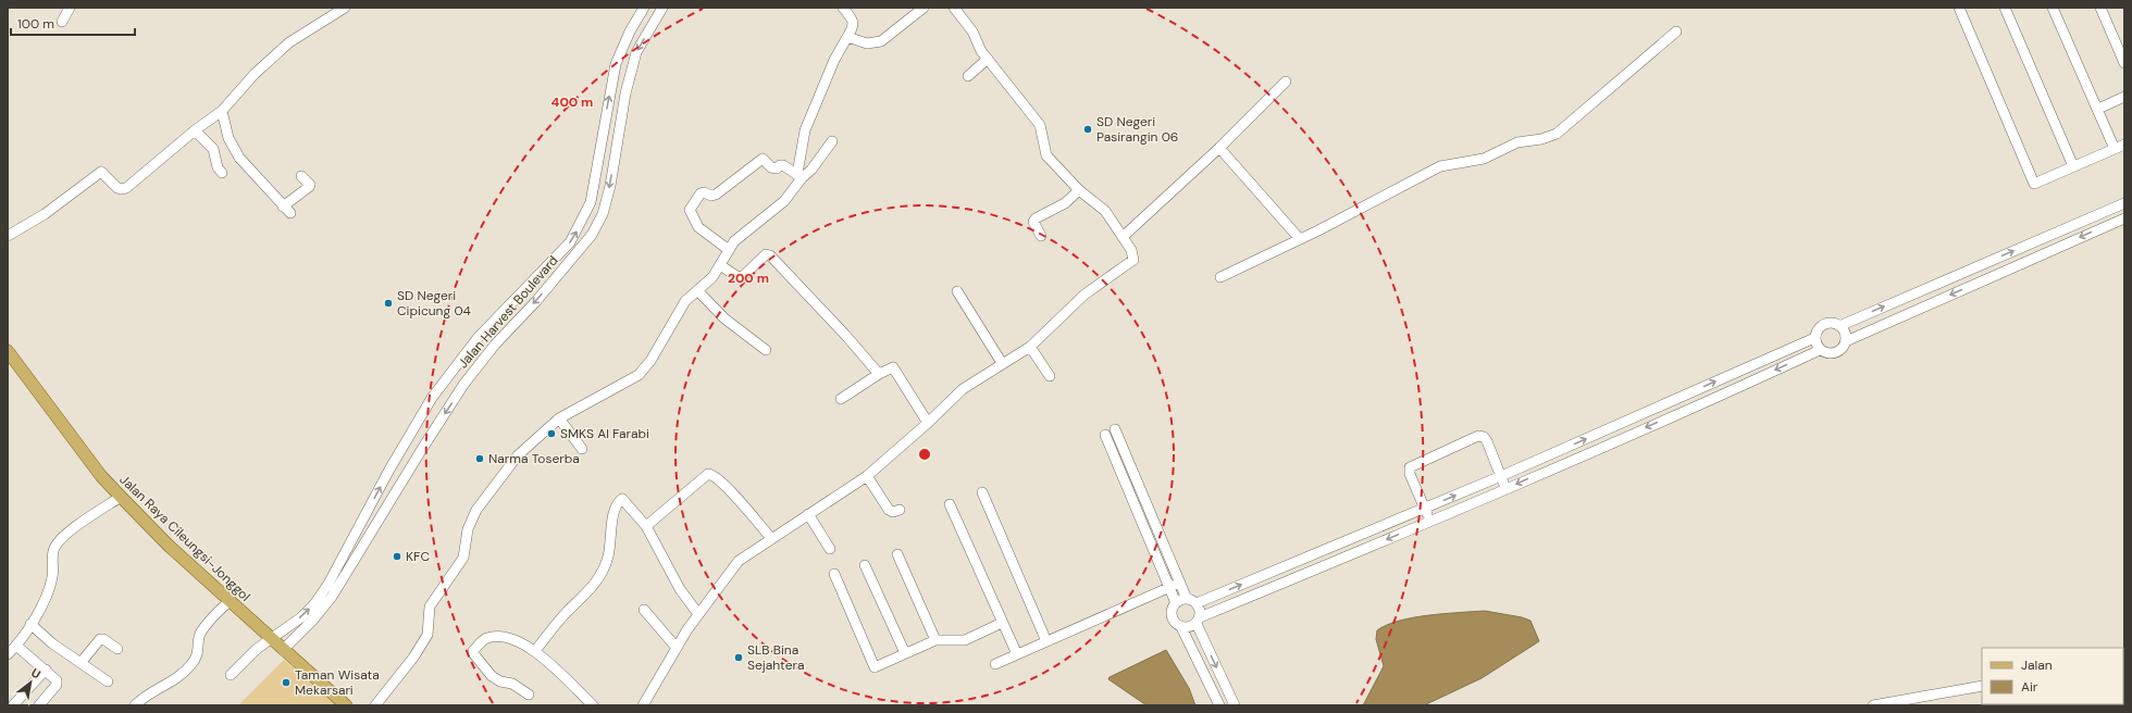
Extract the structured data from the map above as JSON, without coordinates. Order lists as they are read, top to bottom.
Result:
{
  "streets": {
    "main road": ["Jalan Raya Cileungsi-Jonggol"],
    "street": ["Jalan Harvest Boulevard"]
  },
  "crossings": [
    ["Jalan Harvest Boulevard", "Jalan Raya Cileungsi-Jonggol"]
  ],
  "places": [
    "SD Negeri Pasirangin 06",
    "SD Negeri Cipicung 04",
    "SMKS Al Farabi",
    "Narma Toserba",
    "KFC",
    "SLB Bina Sejahtera",
    "Taman Wisata Mekarsari"
  ],
  "legend": ["Jalan", "Air"],
  "scale_bar": "100 m",
  "north": "top right",
  "rings": ["400 m", "200 m"]
}
